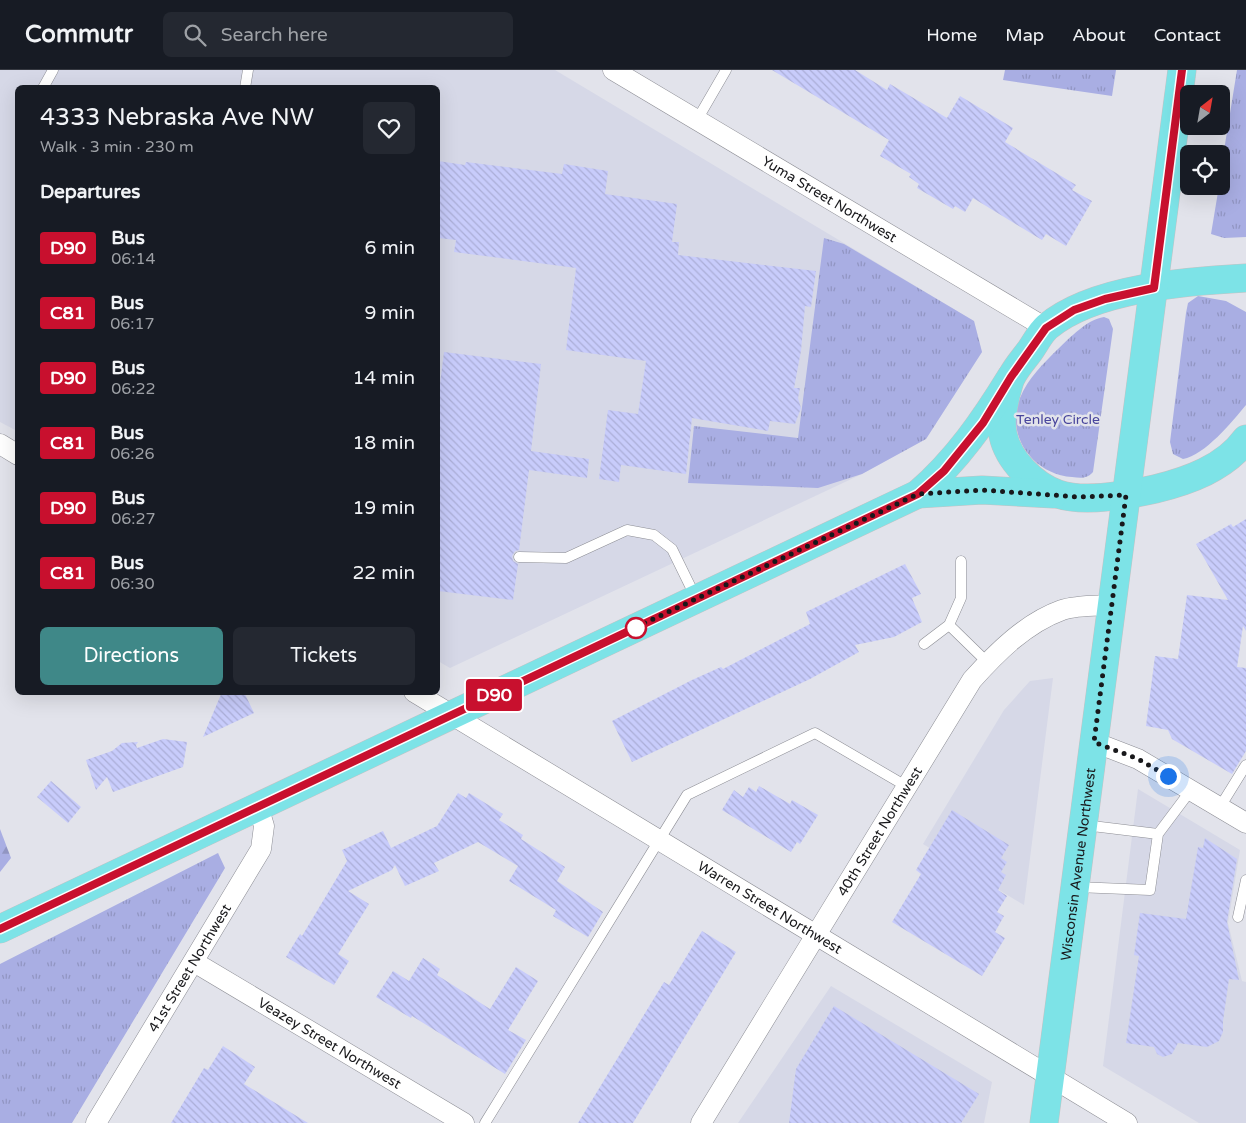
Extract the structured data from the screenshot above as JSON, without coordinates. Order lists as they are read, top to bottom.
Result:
{
  "streets": {
    "main road": ["Wisconsin Avenue Northwest"],
    "street": [
      "Yuma Street Northwest",
      "40th Street Northwest",
      "Warren Street Northwest",
      "41st Street Northwest",
      "Veazey Street Northwest"
    ]
  },
  "crossings": [
    ["40th Street Northwest", "Wisconsin Avenue Northwest"],
    ["40th Street Northwest", "Warren Street Northwest"],
    ["Wisconsin Avenue Northwest", "Warren Street Northwest"],
    ["41st Street Northwest", "Veazey Street Northwest"]
  ],
  "parks": ["Tenley Circle"],
  "lines": ["bus line D90"],
  "north": "top right",
  "page": {
    "header": "Commutr",
    "search": "Search here",
    "nav": [
      "Home",
      "Map",
      "About",
      "Contact"
    ],
    "on_map": "D90",
    "heading": [
      ["4333 Nebraska Ave NW", "Walk · 3 min · 230 m"],
      "Departures"
    ],
    "list": [
      {
        "mark": "D90",
        "name": "Bus",
        "note": "06:14",
        "value": "6 min"
      },
      {
        "mark": "C81",
        "name": "Bus",
        "note": "06:17",
        "value": "9 min"
      },
      {
        "mark": "D90",
        "name": "Bus",
        "note": "06:22",
        "value": "14 min"
      },
      {
        "mark": "C81",
        "name": "Bus",
        "note": "06:26",
        "value": "18 min"
      },
      {
        "mark": "D90",
        "name": "Bus",
        "note": "06:27",
        "value": "19 min"
      },
      {
        "mark": "C81",
        "name": "Bus",
        "note": "06:30",
        "value": "22 min"
      }
    ],
    "buttons": ["Directions", "Tickets"]
  }
}
